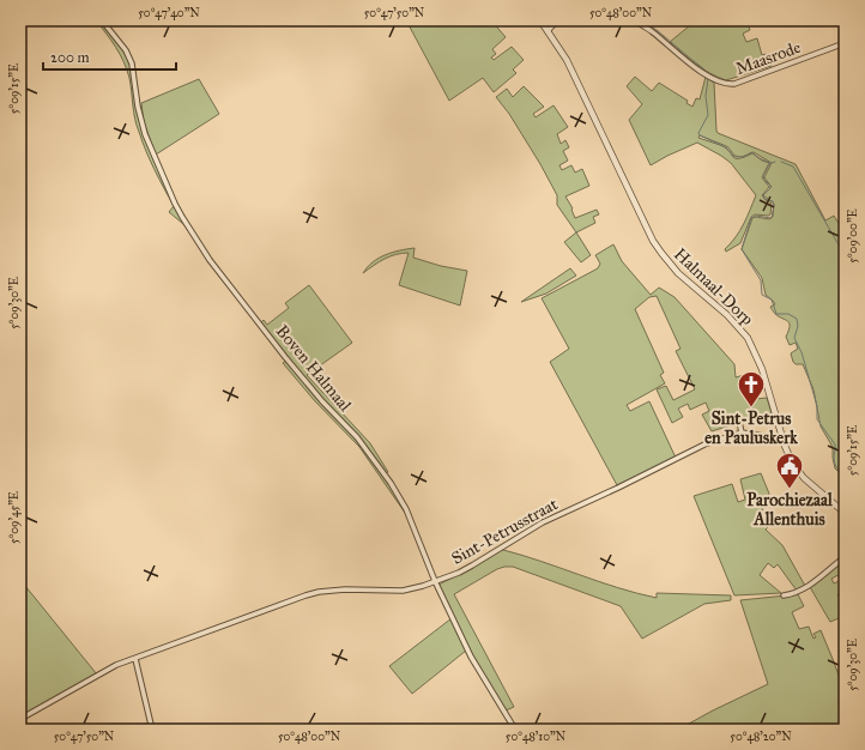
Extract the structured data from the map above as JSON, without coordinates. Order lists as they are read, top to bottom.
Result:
{
  "streets": {
    "street": [
      "Maasrode",
      "Halmaal-Dorp",
      "Boven Halmaal",
      "Sint-Petrusstraat"
    ]
  },
  "crossings": [
    ["Halmaal-Dorp", "Sint-Petrusstraat"],
    ["Boven Halmaal", "Sint-Petrusstraat"]
  ],
  "places": {
    "church": ["Sint-Petrus en Pauluskerk"],
    "public building": ["Parochiezaal Allenthuis"]
  },
  "scale_bar": "200 m",
  "coordinates": [
    "50°47'40\"N",
    "50°47'50\"N",
    "50°48'00\"N",
    "5°09'15\"E",
    "5°09'00\"E",
    "5°09'30\"E",
    "5°09'45\"E",
    "50°48'10\"N",
    "50°48'20\"N"
  ]
}
